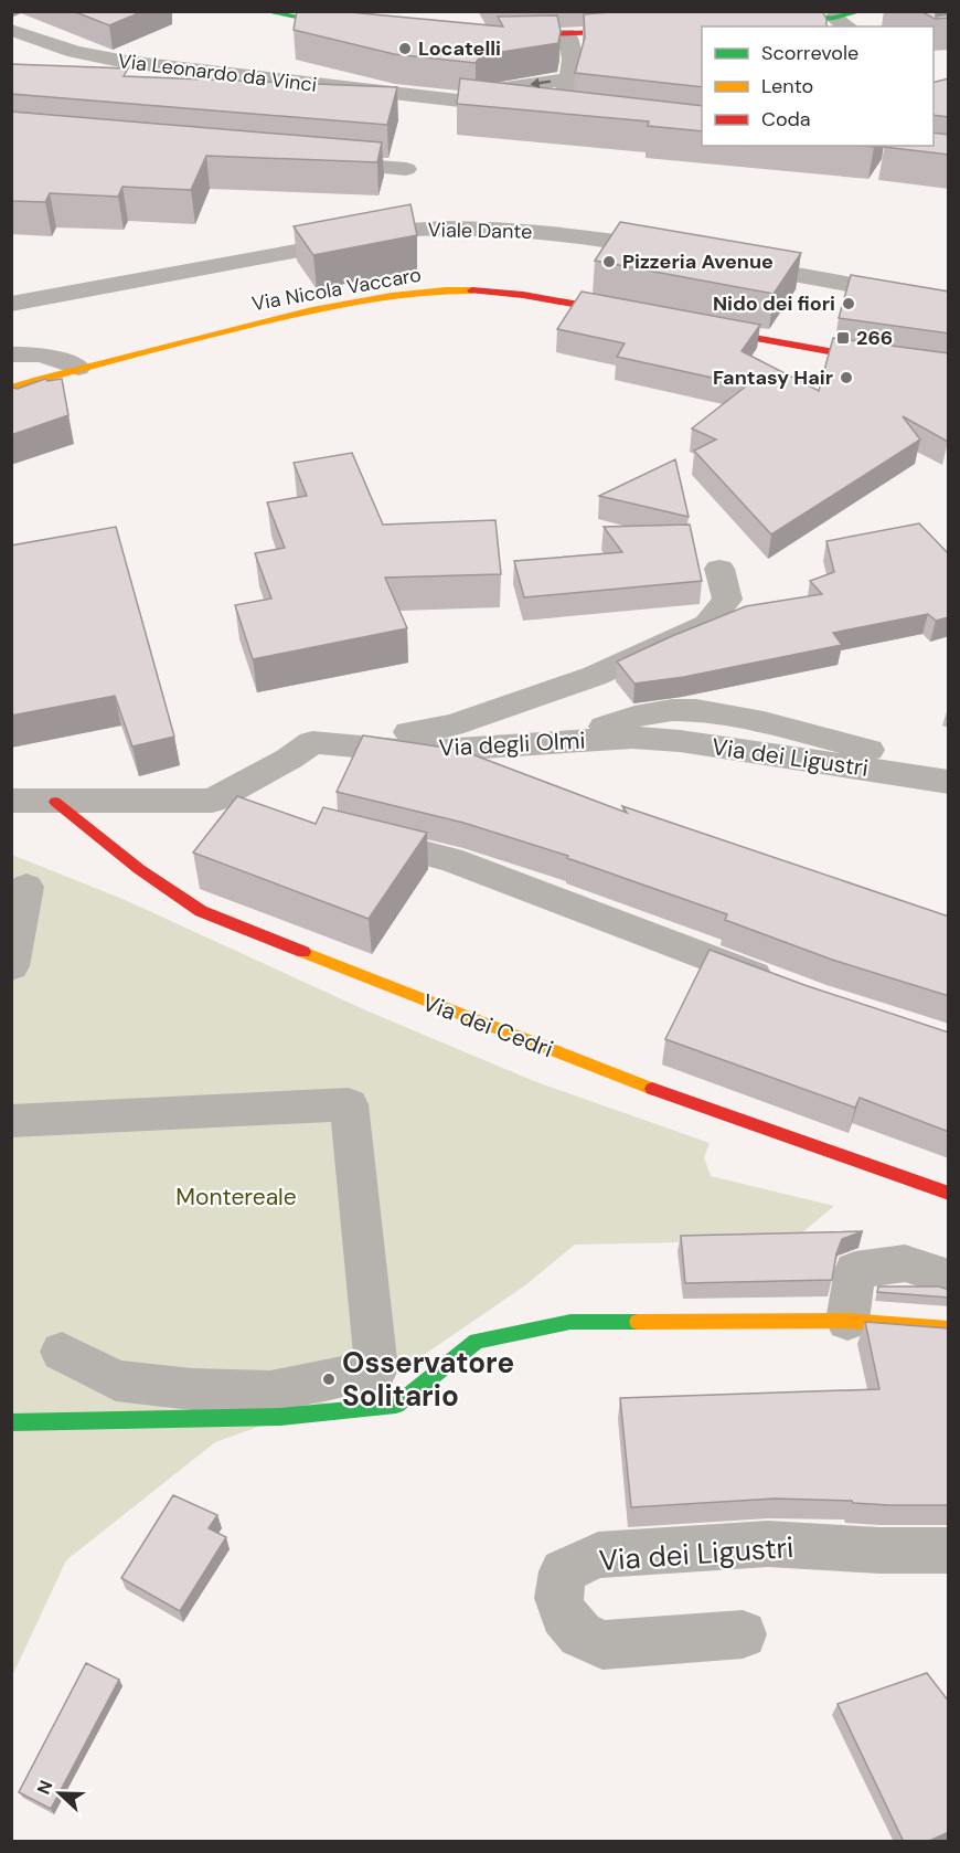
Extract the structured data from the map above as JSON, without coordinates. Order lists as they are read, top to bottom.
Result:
{
  "streets": {
    "street": [
      "Via Leonardo da Vinci",
      "Viale Dante",
      "Via Nicola Vaccaro",
      "Via degli Olmi",
      "Via dei Ligustri",
      "Via dei Cedri"
    ]
  },
  "crossings": [
    ["Via degli Olmi", "Via dei Ligustri"]
  ],
  "parks": ["Montereale"],
  "places": {
    "other": [
      "Locatelli",
      "Pizzeria Avenue",
      "Nido dei fiori",
      "Fantasy Hair",
      "Osservatore Solitario"
    ],
    "transit": ["266"]
  },
  "legend": ["Scorrevole", "Lento", "Coda"],
  "north": "left"
}
